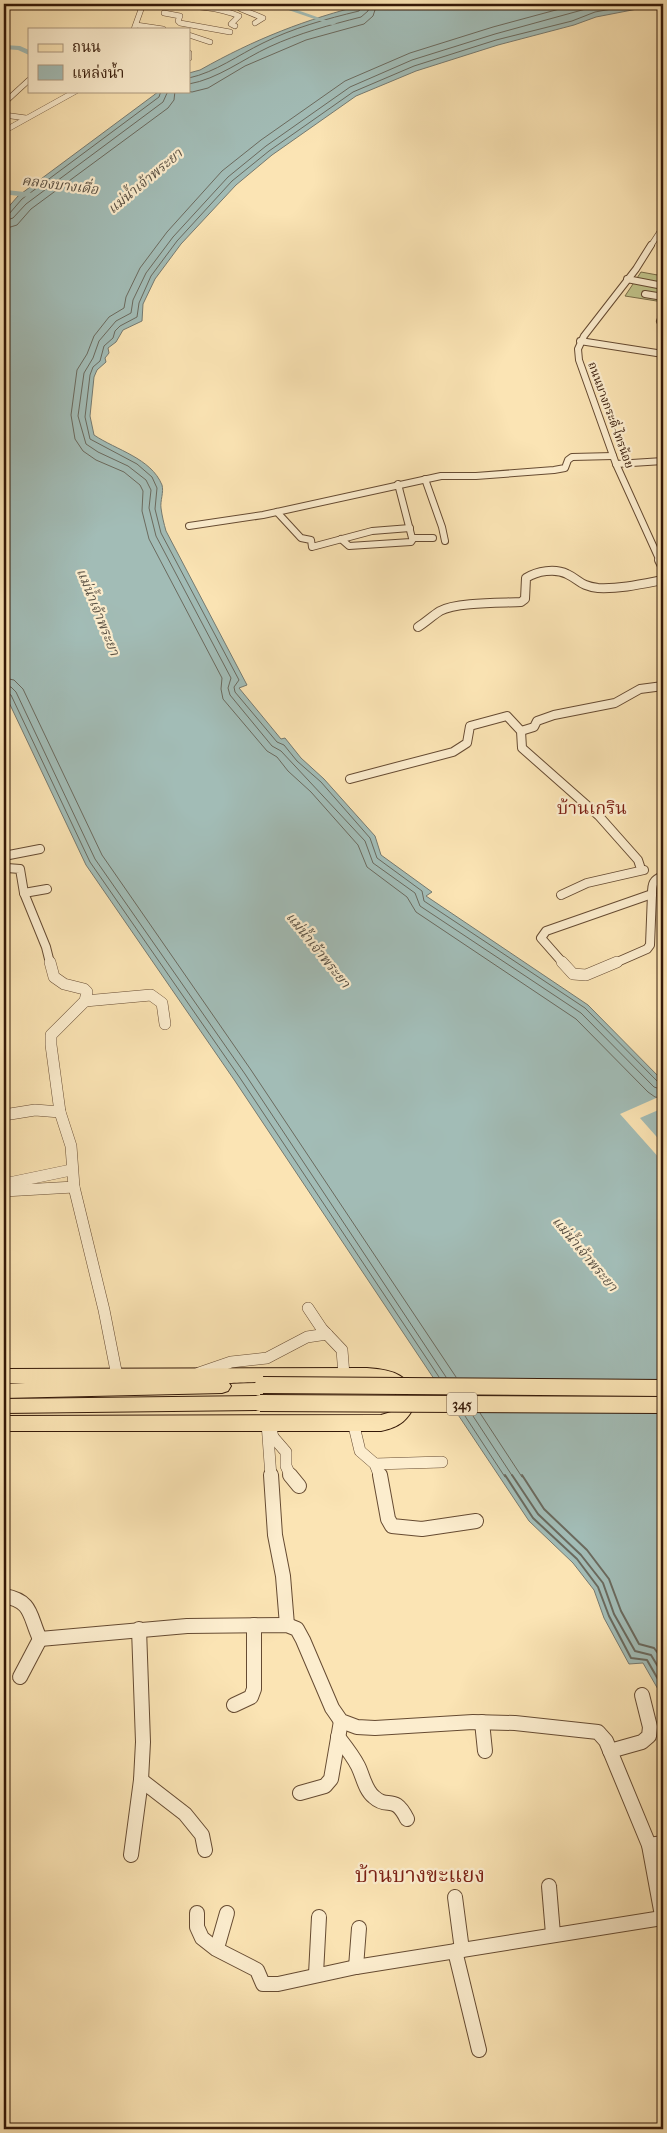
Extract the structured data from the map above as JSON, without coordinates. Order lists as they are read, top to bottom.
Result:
{
  "streets": {
    "main road": ["345"],
    "street": ["ถนนบางกระดี่-ไทรน้อย"]
  },
  "districts": ["บ้านเกริน", "บ้านบางขะแยง"],
  "water": ["แม่น้ำเจ้าพระยา", "คลองบางเดื่อ"],
  "legend": ["ถนน", "แหล่งน้ำ"]
}
